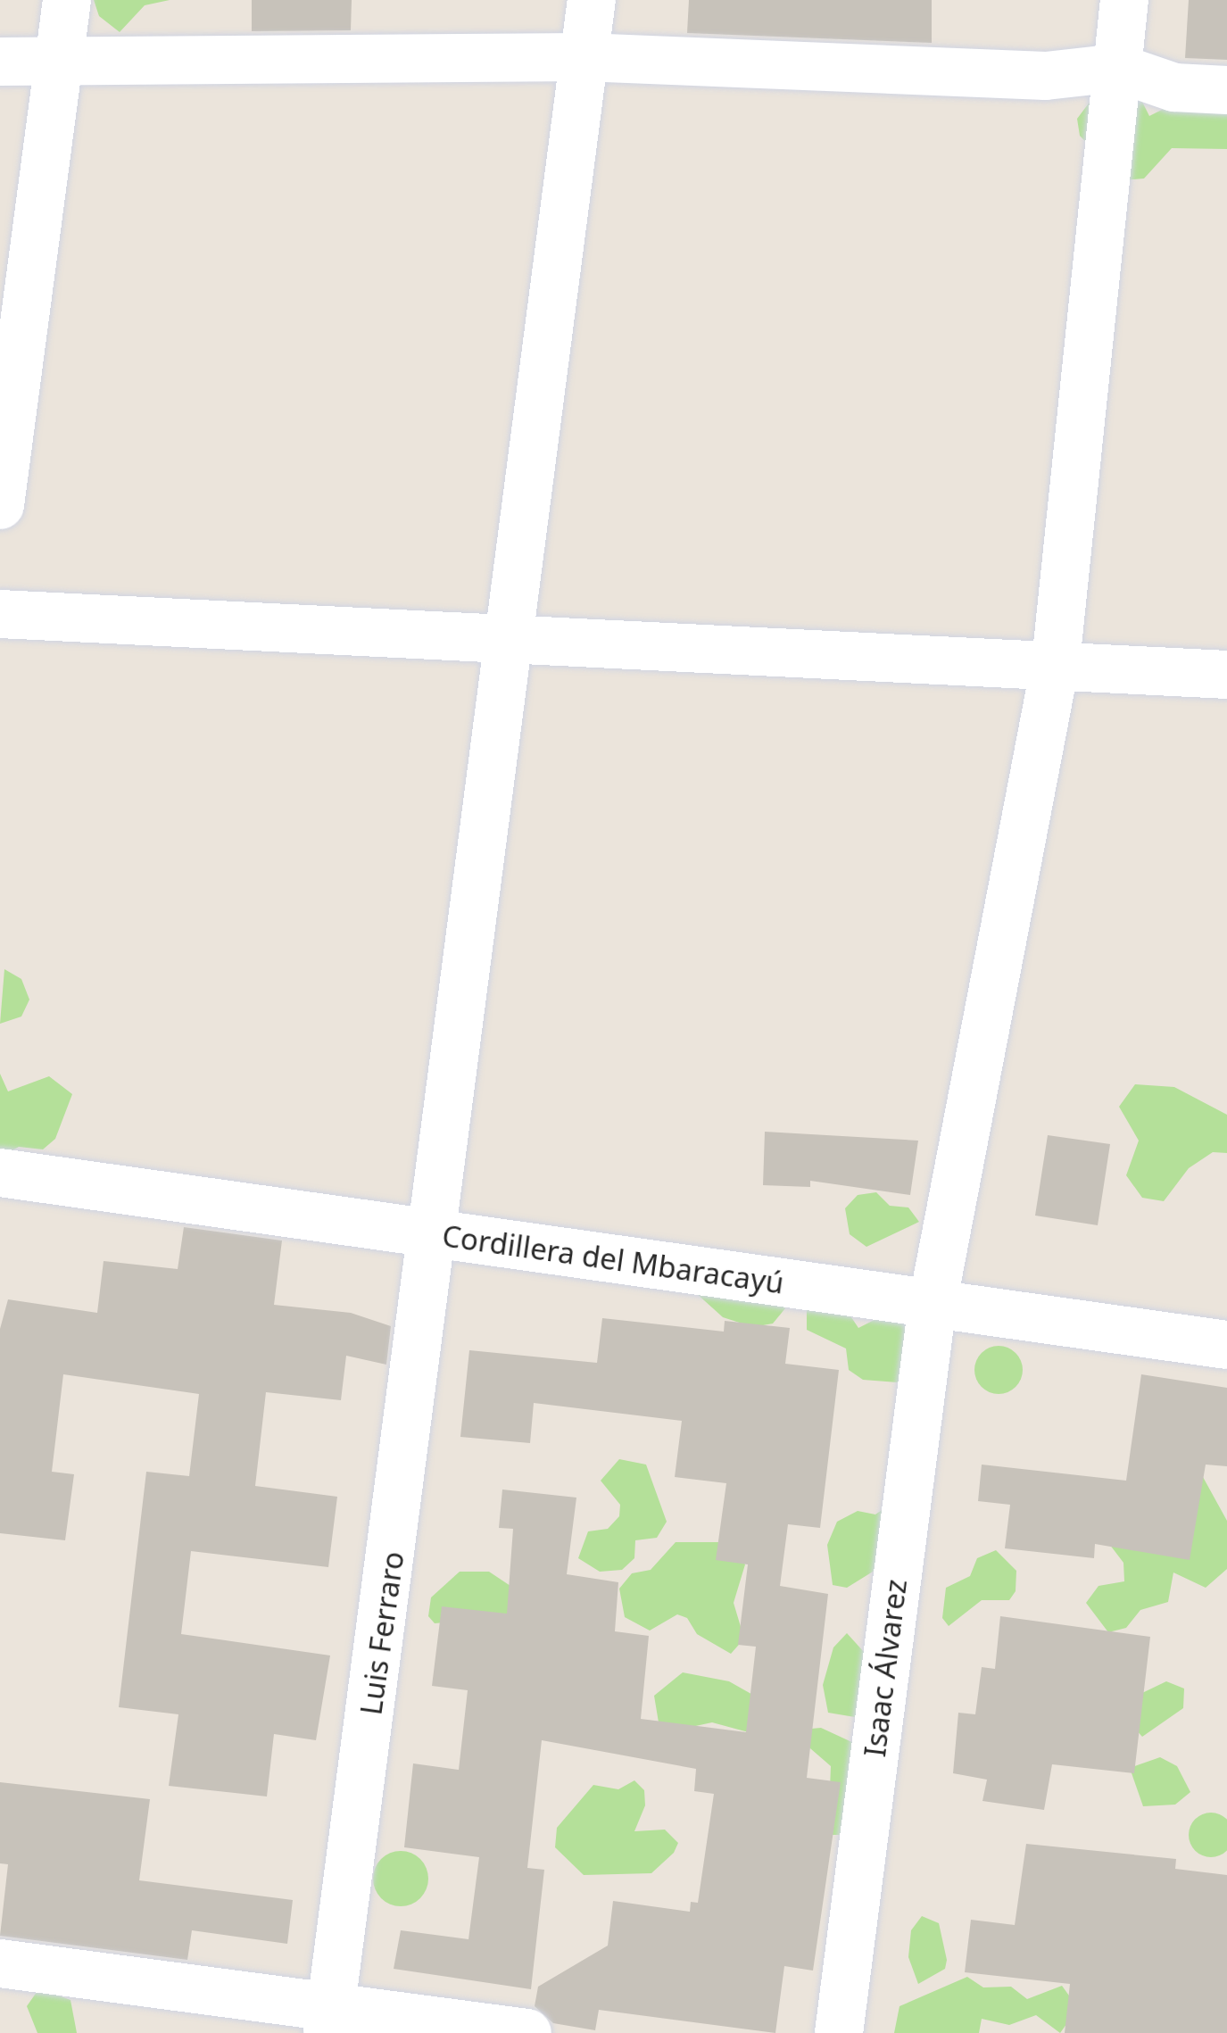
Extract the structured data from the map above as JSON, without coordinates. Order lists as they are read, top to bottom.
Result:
{
  "streets": {
    "street": ["Cordillera del Mbaracayú", "Luis Ferraro", "Isaac Álvarez"]
  },
  "crossings": [
    ["Cordillera del Mbaracayú", "Luis Ferraro"],
    ["Cordillera del Mbaracayú", "Isaac Álvarez"]
  ]
}
